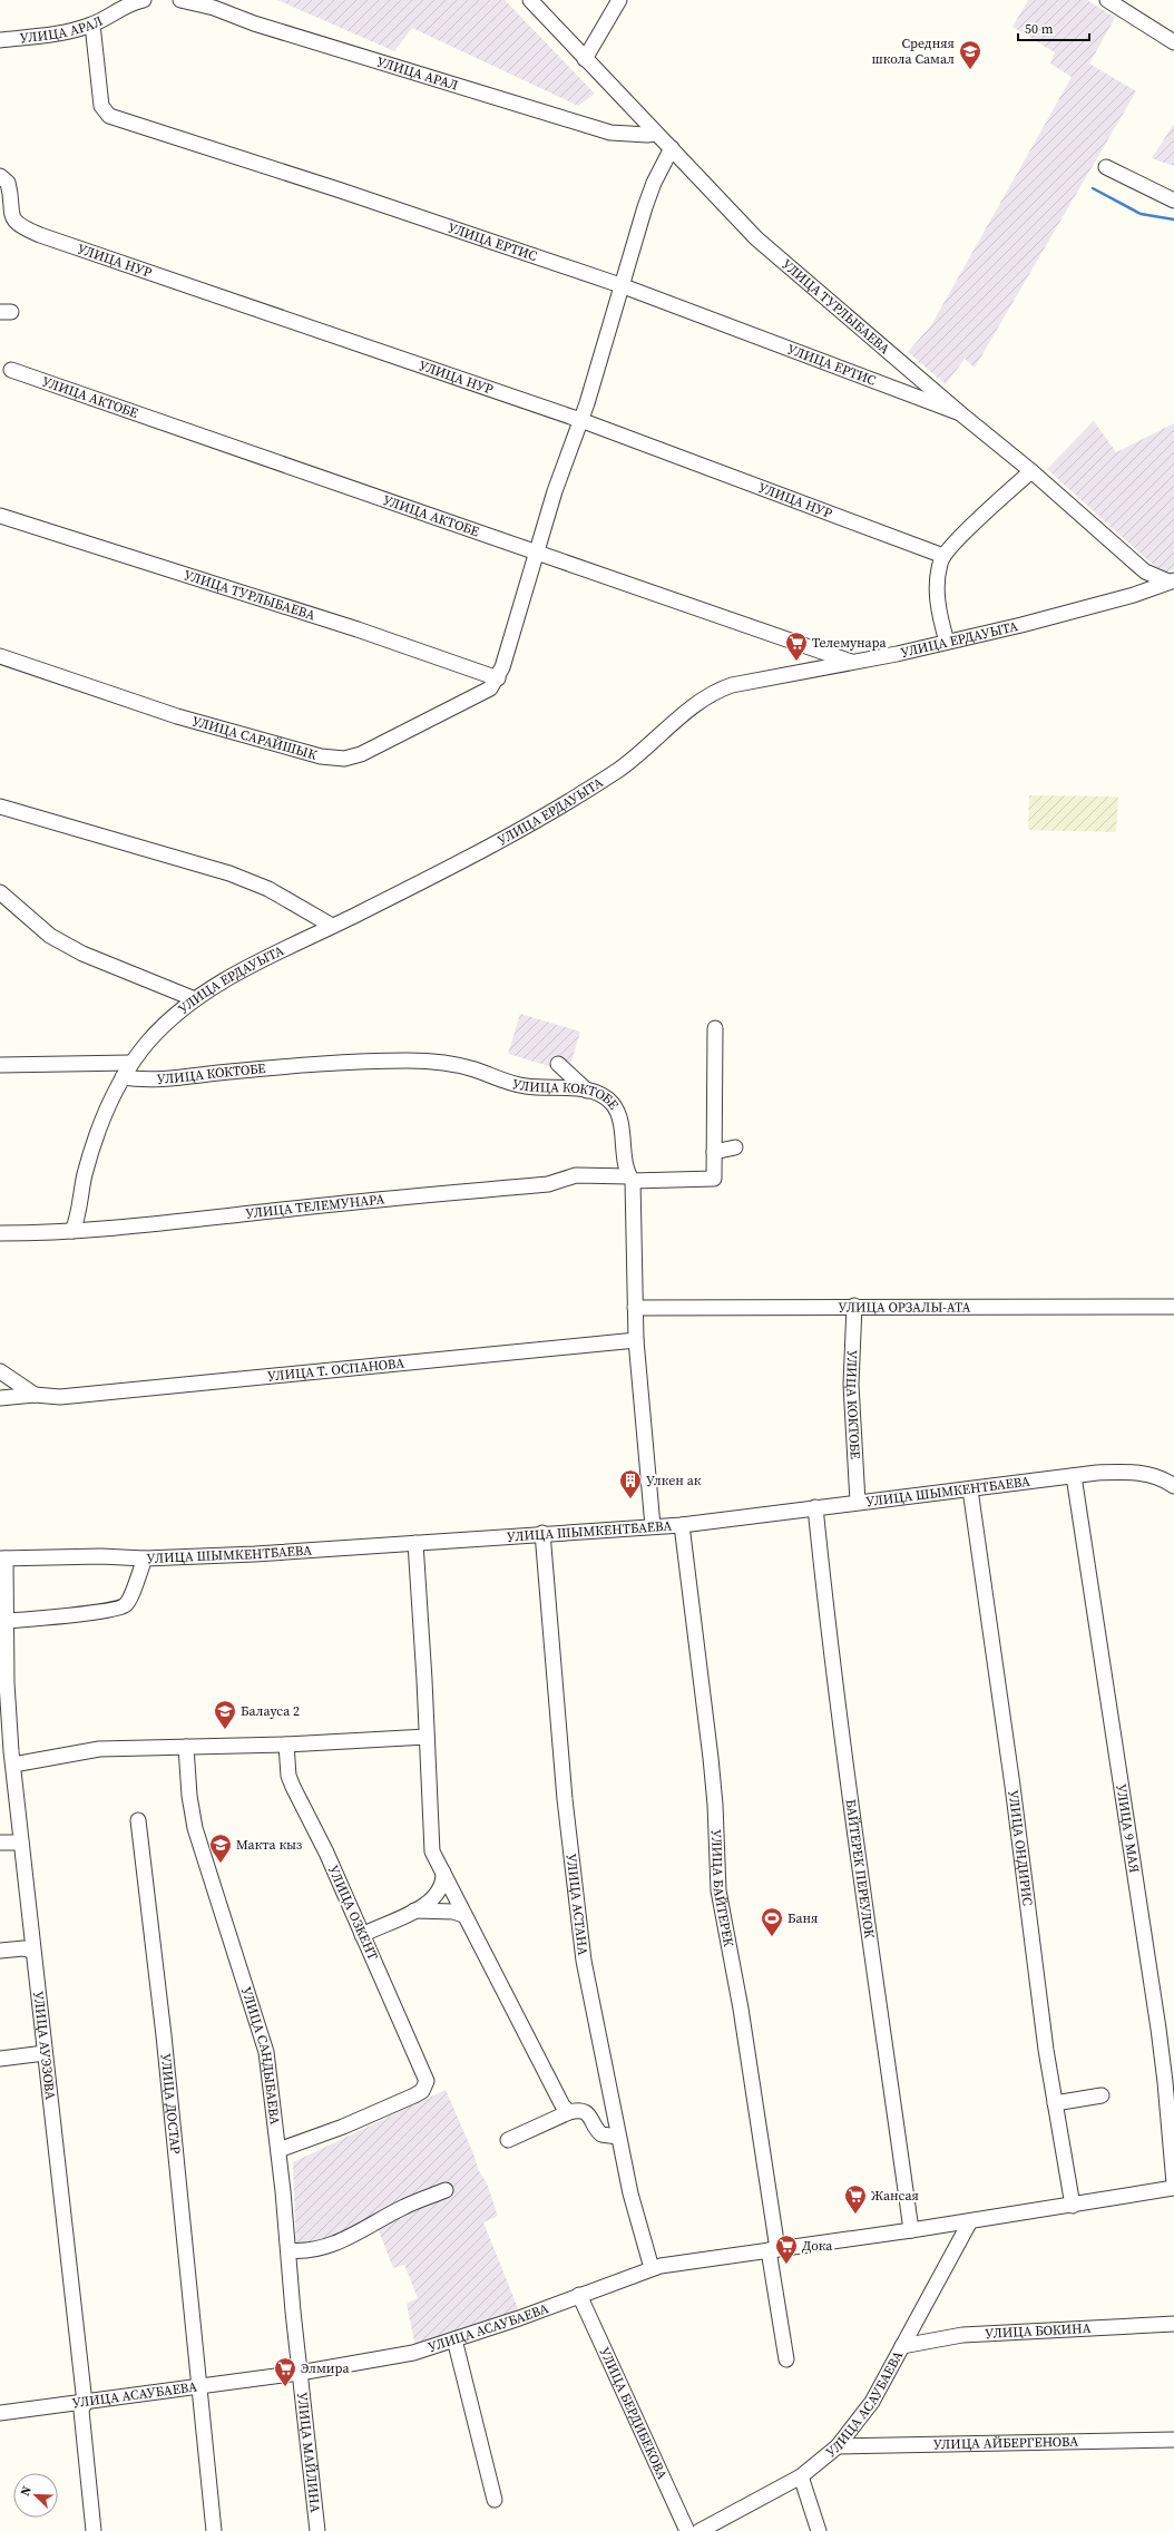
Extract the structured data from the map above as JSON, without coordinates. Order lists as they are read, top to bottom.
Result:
{
  "streets": {
    "street": [
      "УЛИЦА АРАЛ",
      "УЛИЦА ЕРТИС",
      "УЛИЦА НУР",
      "УЛИЦА ТУРЛЫБАЕВА",
      "УЛИЦА АКТОБЕ",
      "УЛИЦА ЕРДАУЫТА",
      "УЛИЦА САРАЙШЫК",
      "УЛИЦА КОКТОБЕ",
      "УЛИЦА ТЕЛЕМУНАРА",
      "УЛИЦА ОРЗАЛЫ-АТА",
      "УЛИЦА Т. ОСПАНОВА",
      "УЛИЦА ШЫМКЕНТБАЕВА",
      "УЛИЦА 9 МАЯ",
      "УЛИЦА ОНДИРИС",
      "БАЙТЕРЕК ПЕРЕУЛОК",
      "УЛИЦА БАЙТЕРЕК",
      "УЛИЦА АСТАНА",
      "УЛИЦА ОЗКЕНТ",
      "УЛИЦА АУЭЗОВА",
      "УЛИЦА САНДЫБАЕВА",
      "УЛИЦА ДОСТАР",
      "УЛИЦА АСАУБАЕВА",
      "УЛИЦА БОКИНА",
      "УЛИЦА БЕРДИБЕКОВА",
      "УЛИЦА АЙБЕРГЕНОВА",
      "УЛИЦА МАЙЛИНА"
    ]
  },
  "crossings": [
    ["УЛИЦА АРАЛ", "УЛИЦА ЕРТИС"],
    ["УЛИЦА АРАЛ", "УЛИЦА ТУРЛЫБАЕВА"],
    ["УЛИЦА ЕРТИС", "УЛИЦА ТУРЛЫБАЕВА"],
    ["УЛИЦА ТУРЛЫБАЕВА", "УЛИЦА ЕРДАУЫТА"],
    ["УЛИЦА ТУРЛЫБАЕВА", "УЛИЦА САРАЙШЫК"],
    ["УЛИЦА АКТОБЕ", "УЛИЦА ЕРДАУЫТА"],
    ["УЛИЦА ЕРДАУЫТА", "УЛИЦА КОКТОБЕ"],
    ["УЛИЦА ЕРДАУЫТА", "УЛИЦА ТЕЛЕМУНАРА"],
    ["УЛИЦА КОКТОБЕ", "УЛИЦА ТЕЛЕМУНАРА"],
    ["УЛИЦА КОКТОБЕ", "УЛИЦА ОРЗАЛЫ-АТА"],
    ["УЛИЦА КОКТОБЕ", "УЛИЦА Т. ОСПАНОВА"],
    ["УЛИЦА КОКТОБЕ", "УЛИЦА ШЫМКЕНТБАЕВА"],
    ["УЛИЦА ШЫМКЕНТБАЕВА", "УЛИЦА 9 МАЯ"],
    ["УЛИЦА ШЫМКЕНТБАЕВА", "УЛИЦА ОНДИРИС"],
    ["УЛИЦА ШЫМКЕНТБАЕВА", "БАЙТЕРЕК ПЕРЕУЛОК"],
    ["УЛИЦА ШЫМКЕНТБАЕВА", "УЛИЦА БАЙТЕРЕК"],
    ["УЛИЦА ШЫМКЕНТБАЕВА", "УЛИЦА АСТАНА"],
    ["УЛИЦА ШЫМКЕНТБАЕВА", "УЛИЦА АУЭЗОВА"],
    ["УЛИЦА ОНДИРИС", "УЛИЦА АСАУБАЕВА"],
    ["БАЙТЕРЕК ПЕРЕУЛОК", "УЛИЦА АСАУБАЕВА"],
    ["УЛИЦА БАЙТЕРЕК", "УЛИЦА АСАУБАЕВА"],
    ["УЛИЦА АСТАНА", "УЛИЦА АСАУБАЕВА"],
    ["УЛИЦА ОЗКЕНТ", "УЛИЦА САНДЫБАЕВА"],
    ["УЛИЦА АУЭЗОВА", "УЛИЦА АСАУБАЕВА"],
    ["УЛИЦА САНДЫБАЕВА", "УЛИЦА АСАУБАЕВА"],
    ["УЛИЦА САНДЫБАЕВА", "УЛИЦА МАЙЛИНА"],
    ["УЛИЦА ДОСТАР", "УЛИЦА АСАУБАЕВА"],
    ["УЛИЦА АСАУБАЕВА", "УЛИЦА БОКИНА"],
    ["УЛИЦА АСАУБАЕВА", "УЛИЦА БЕРДИБЕКОВА"],
    ["УЛИЦА АСАУБАЕВА", "УЛИЦА АЙБЕРГЕНОВА"],
    ["УЛИЦА АСАУБАЕВА", "УЛИЦА МАЙЛИНА"]
  ],
  "places": {
    "school or university": ["Средняя школа Самал", "Балауса 2", "Макта кыз"],
    "supermarket": [
      "Телемунара",
      "Жансая",
      "Дока",
      "Элмира"
    ],
    "building": ["Улкен ак"],
    "sports": ["Баня"]
  },
  "scale_bar": "50 m",
  "north": "top left"
}
